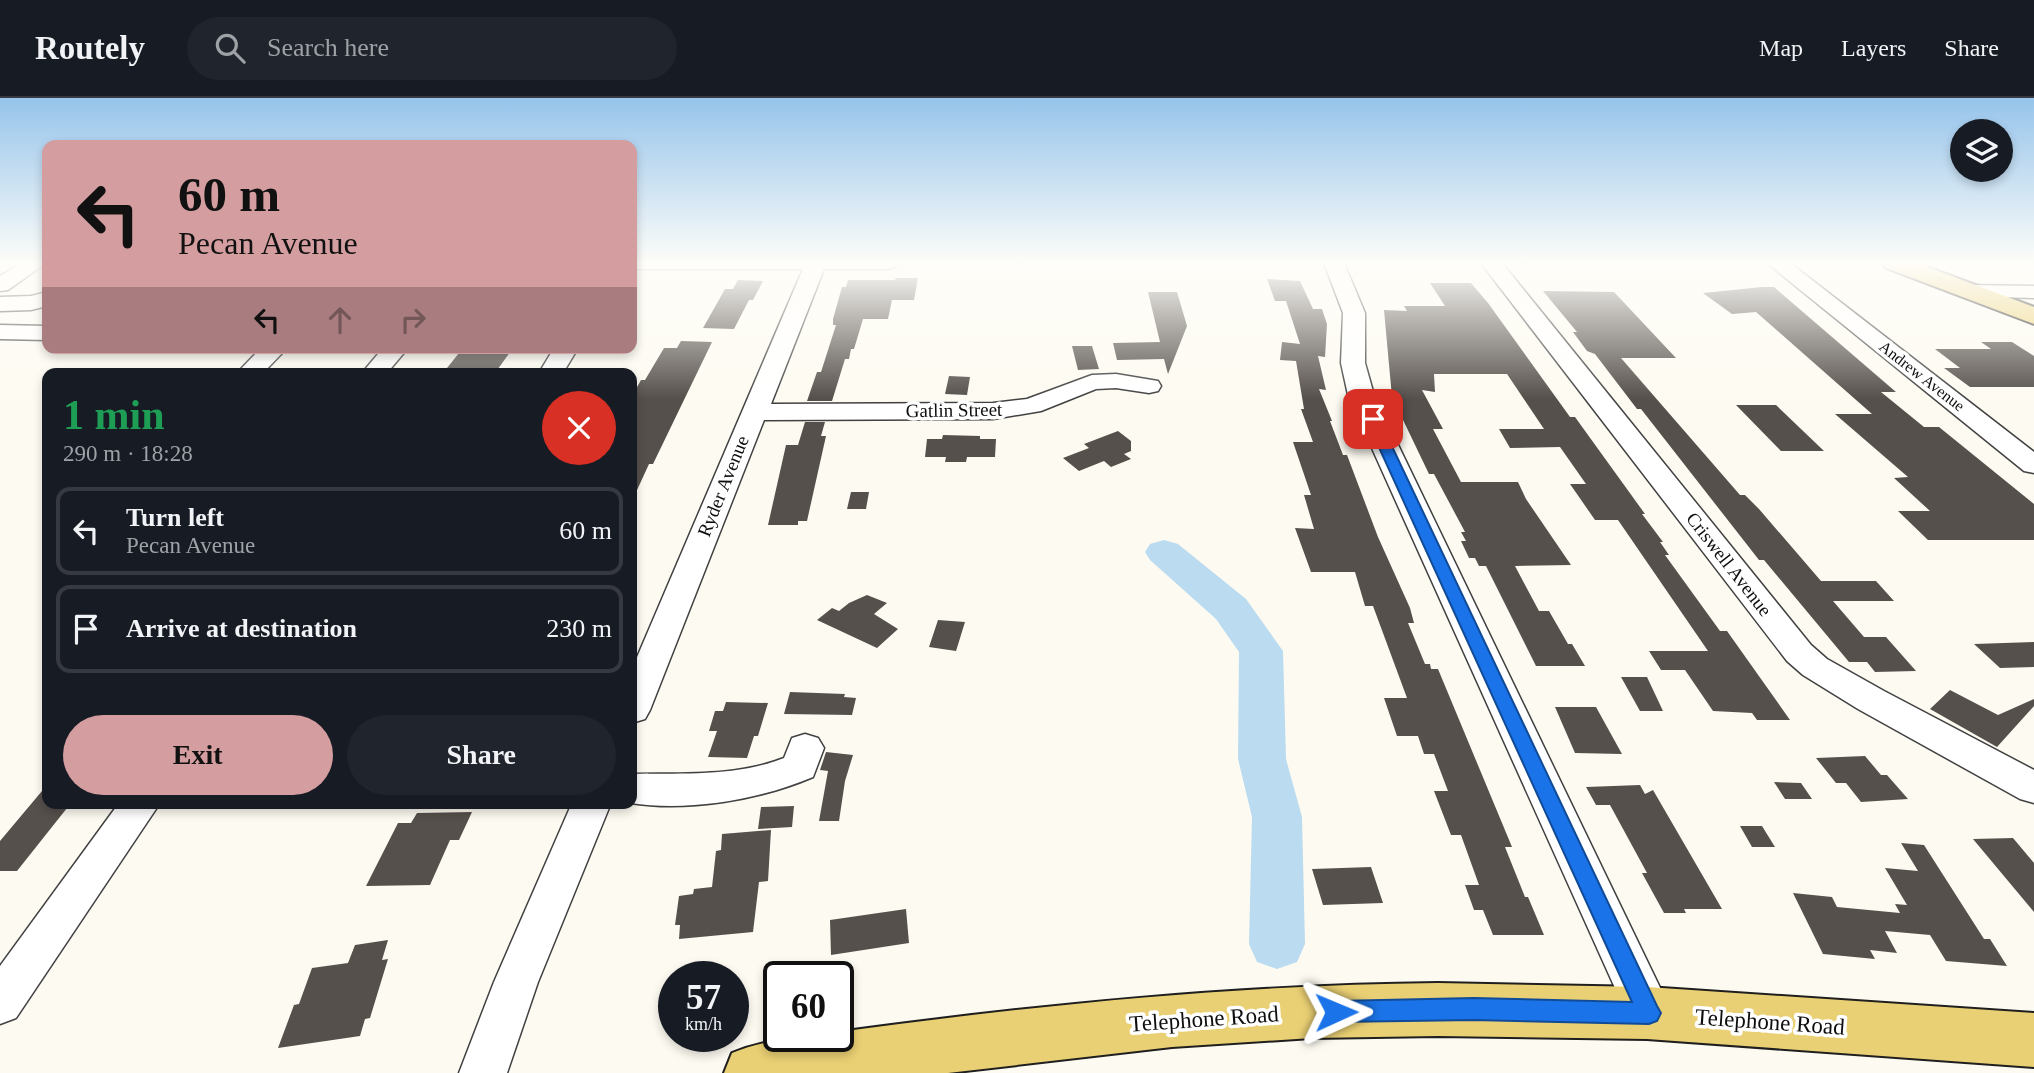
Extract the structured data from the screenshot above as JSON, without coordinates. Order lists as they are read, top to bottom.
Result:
{
  "streets": {
    "main road": ["Telephone Road"],
    "street": [
      "Andrew Avenue",
      "Gatlin Street",
      "Ryder Avenue",
      "Criswell Avenue"
    ]
  },
  "crossings": [
    ["Gatlin Street", "Ryder Avenue"]
  ],
  "page": {
    "header": "Routely",
    "search": "Search here",
    "nav": ["Map", "Layers", "Share"],
    "turn": ["60 m", "Pecan Avenue"],
    "heading": ["1 min", "290 m · 18:28"],
    "list": [
      {
        "name": "Turn left",
        "note": "Pecan Avenue",
        "value": "60 m"
      },
      {
        "name": "Arrive at destination",
        "value": "230 m"
      }
    ],
    "buttons": ["Exit", "Share"],
    "speed": "57 km/h",
    "limit": "60"
  }
}
